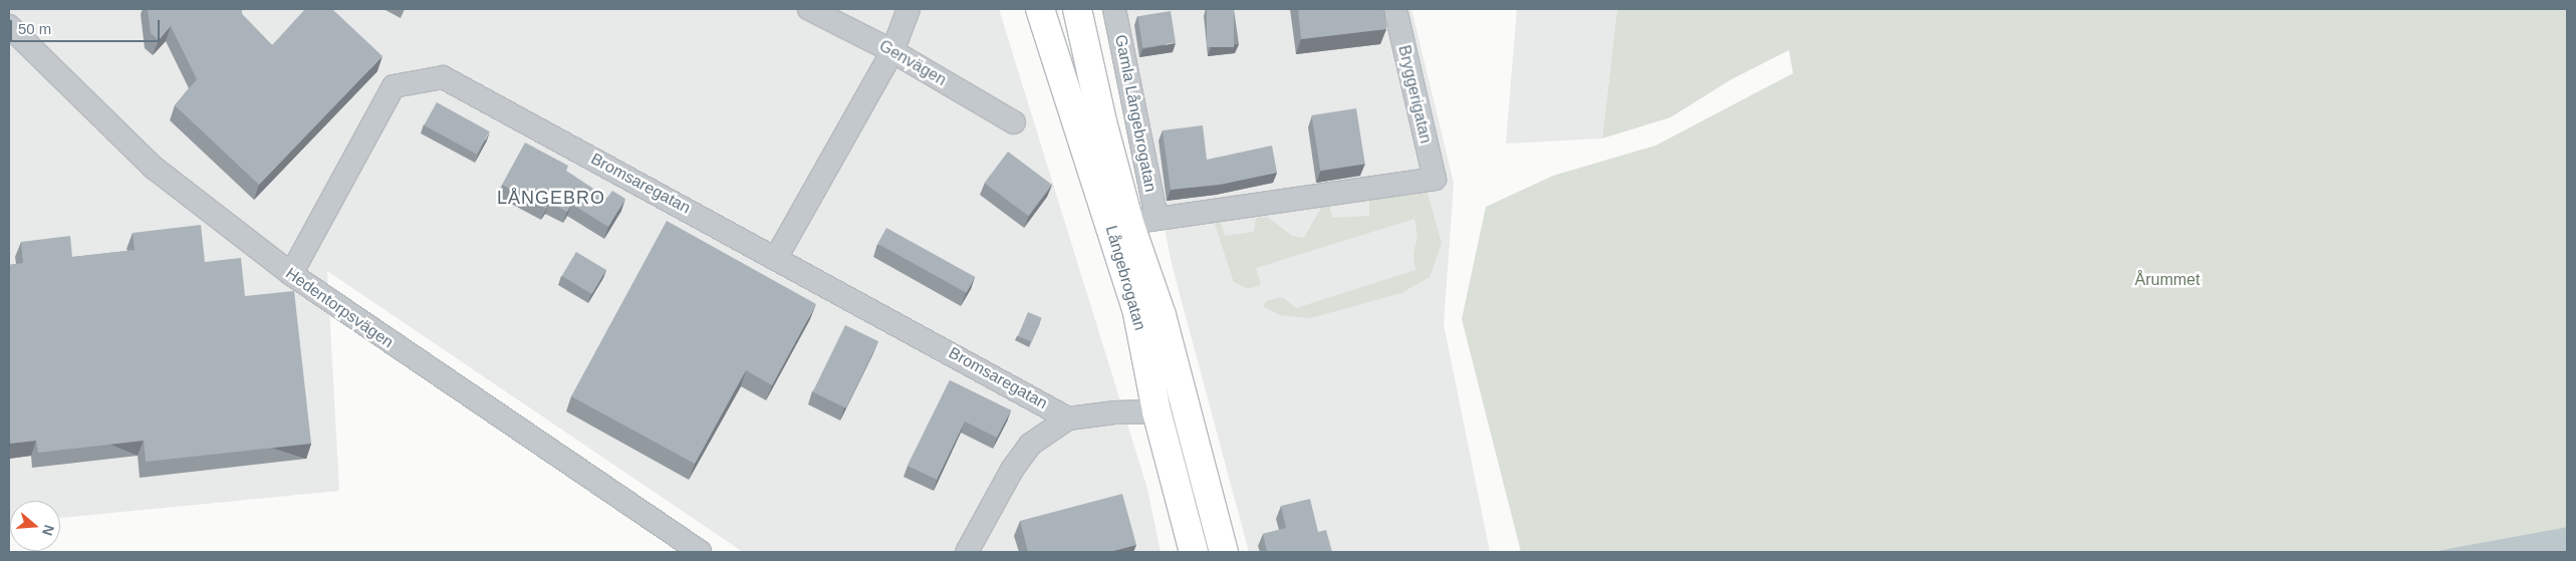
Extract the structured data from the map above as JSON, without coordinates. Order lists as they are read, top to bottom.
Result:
{
  "streets": {
    "main road": ["Långebrogatan"],
    "street": [
      "Genvägen",
      "Bryggerigatan",
      "Gamla Långebrogatan",
      "Bromsaregatan",
      "Hedentorpsvägen"
    ]
  },
  "crossings": [
    ["Bryggerigatan", "Långebrogatan"],
    ["Gamla Långebrogatan", "Långebrogatan"],
    ["Bromsaregatan", "Långebrogatan"],
    ["Bromsaregatan", "Hedentorpsvägen"]
  ],
  "districts": ["LÅNGEBRO"],
  "parks": ["Årummet"],
  "scale_bar": "50 m",
  "north": "right"
}
